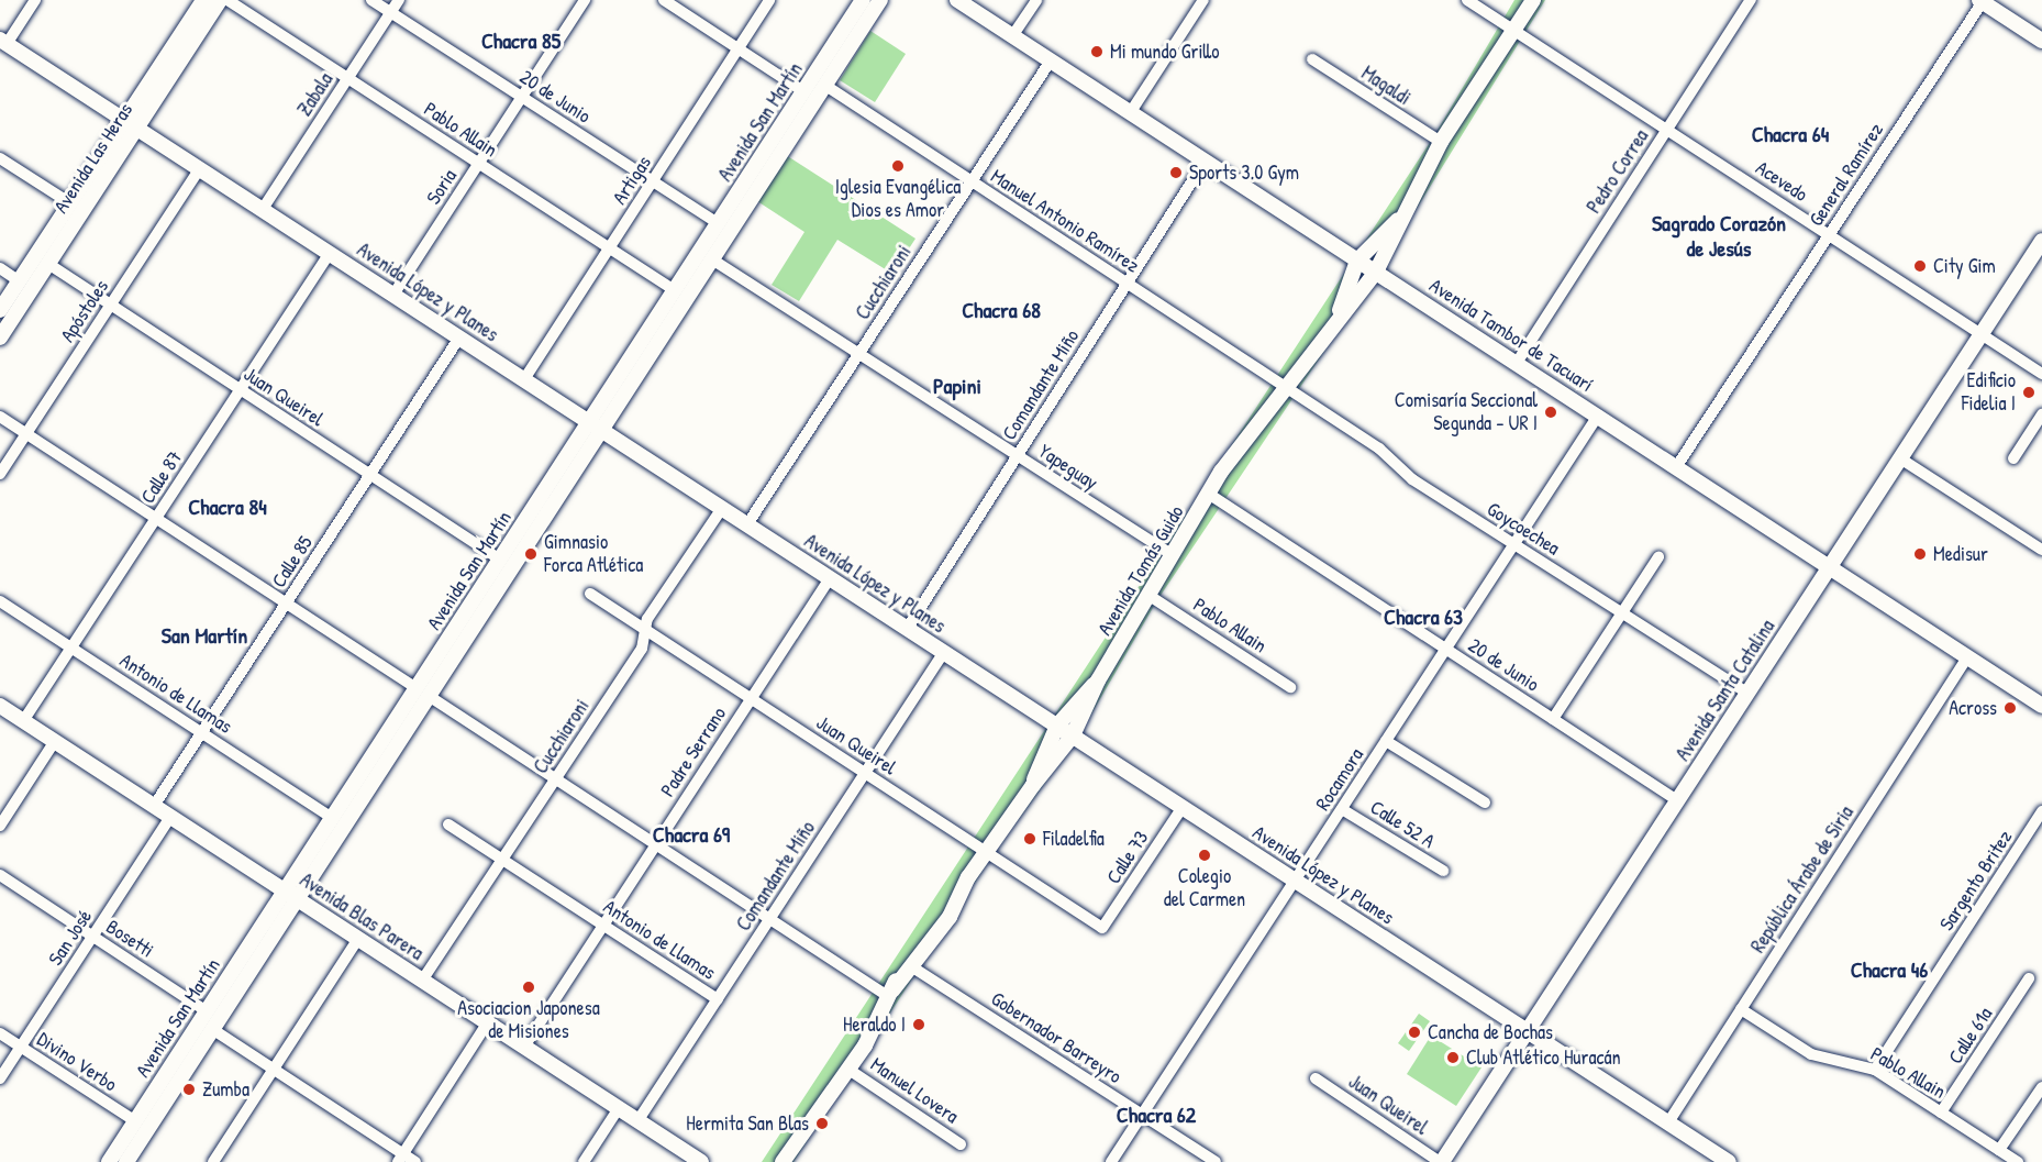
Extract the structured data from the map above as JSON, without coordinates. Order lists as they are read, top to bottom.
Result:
{
  "streets": {
    "main road": [
      "Avenida San Martín",
      "Avenida Las Heras",
      "Avenida López y Planes",
      "Avenida Tambor de Tacuarí",
      "Avenida Tomás Guido",
      "Avenida Santa Catalina",
      "Avenida Blas Parera"
    ],
    "street": [
      "Magaldi",
      "Zabala",
      "20 de Junio",
      "Pablo Allain",
      "Pedro Correa",
      "General Ramírez",
      "Artigas",
      "Acevedo",
      "Soria",
      "Manuel Antonio Ramírez",
      "Cucchiaroni",
      "Apóstoles",
      "Comandante Miño",
      "Juan Queirel",
      "Yapeguay",
      "Calle 87",
      "Goycoechea",
      "Calle 85",
      "Antonio de Llamas",
      "Padre Serrano",
      "Rocamora",
      "Calle 52 A",
      "Calle 73",
      "República Árabe de Siria",
      "Sargento Britez",
      "San José",
      "Bosetti",
      "Calle 61a",
      "Gobernador Barreyro",
      "Divino Verbo",
      "Manuel Lovera"
    ]
  },
  "crossings": [
    ["Magaldi", "Avenida Tomás Guido"],
    ["Zabala", "20 de Junio"],
    ["Zabala", "Pablo Allain"],
    ["Zabala", "Avenida López y Planes"],
    ["20 de Junio", "Avenida San Martín"],
    ["20 de Junio", "Artigas"],
    ["20 de Junio", "Soria"],
    ["20 de Junio", "Avenida Tomás Guido"],
    ["20 de Junio", "Avenida Santa Catalina"],
    ["20 de Junio", "Rocamora"],
    ["Avenida San Martín", "Pablo Allain"],
    ["Avenida San Martín", "Manuel Antonio Ramírez"],
    ["Avenida San Martín", "Avenida López y Planes"],
    ["Avenida San Martín", "Juan Queirel"],
    ["Avenida San Martín", "Yapeguay"],
    ["Avenida San Martín", "Antonio de Llamas"],
    ["Avenida San Martín", "Avenida Blas Parera"],
    ["Avenida San Martín", "Bosetti"],
    ["Avenida San Martín", "Divino Verbo"],
    ["Pablo Allain", "Artigas"],
    ["Pablo Allain", "Soria"],
    ["Pablo Allain", "Avenida Tomás Guido"],
    ["Pablo Allain", "República Árabe de Siria"],
    ["Pablo Allain", "Sargento Britez"],
    ["Pablo Allain", "Calle 61a"],
    ["Avenida Las Heras", "Avenida López y Planes"],
    ["Avenida Las Heras", "Juan Queirel"],
    ["Pedro Correa", "Acevedo"],
    ["Pedro Correa", "Avenida Tambor de Tacuarí"],
    ["General Ramírez", "Acevedo"],
    ["General Ramírez", "Avenida Tambor de Tacuarí"],
    ["Artigas", "Avenida López y Planes"],
    ["Acevedo", "Avenida Tomás Guido"],
    ["Acevedo", "Avenida Santa Catalina"],
    ["Soria", "Avenida López y Planes"],
    ["Manuel Antonio Ramírez", "Cucchiaroni"],
    ["Manuel Antonio Ramírez", "Comandante Miño"],
    ["Manuel Antonio Ramírez", "Goycoechea"],
    ["Manuel Antonio Ramírez", "Avenida Tomás Guido"],
    ["Cucchiaroni", "Avenida López y Planes"],
    ["Cucchiaroni", "Avenida Tambor de Tacuarí"],
    ["Cucchiaroni", "Juan Queirel"],
    ["Cucchiaroni", "Yapeguay"],
    ["Cucchiaroni", "Antonio de Llamas"],
    ["Cucchiaroni", "Avenida Blas Parera"],
    ["Avenida López y Planes", "Apóstoles"],
    ["Avenida López y Planes", "Comandante Miño"],
    ["Avenida López y Planes", "Calle 87"],
    ["Avenida López y Planes", "Calle 85"],
    ["Avenida López y Planes", "Avenida Tomás Guido"],
    ["Avenida López y Planes", "Avenida Santa Catalina"],
    ["Avenida López y Planes", "Padre Serrano"],
    ["Avenida López y Planes", "Rocamora"],
    ["Avenida López y Planes", "Calle 73"],
    ["Avenida López y Planes", "República Árabe de Siria"],
    ["Apóstoles", "Juan Queirel"],
    ["Avenida Tambor de Tacuarí", "Comandante Miño"],
    ["Avenida Tambor de Tacuarí", "Avenida Tomás Guido"],
    ["Avenida Tambor de Tacuarí", "Avenida Santa Catalina"],
    ["Avenida Tambor de Tacuarí", "Rocamora"],
    ["Avenida Tambor de Tacuarí", "República Árabe de Siria"],
    ["Comandante Miño", "Juan Queirel"],
    ["Comandante Miño", "Yapeguay"],
    ["Comandante Miño", "Antonio de Llamas"],
    ["Comandante Miño", "Avenida Blas Parera"],
    ["Juan Queirel", "Calle 87"],
    ["Juan Queirel", "Calle 85"],
    ["Juan Queirel", "Avenida Tomás Guido"],
    ["Juan Queirel", "Avenida Santa Catalina"],
    ["Juan Queirel", "Padre Serrano"],
    ["Juan Queirel", "Calle 73"],
    ["Yapeguay", "Avenida Tomás Guido"],
    ["Calle 87", "Antonio de Llamas"],
    ["Calle 87", "Avenida Blas Parera"],
    ["Goycoechea", "Avenida Tomás Guido"],
    ["Goycoechea", "Avenida Santa Catalina"],
    ["Goycoechea", "Rocamora"],
    ["Calle 85", "Antonio de Llamas"],
    ["Calle 85", "Avenida Blas Parera"],
    ["Avenida Tomás Guido", "Gobernador Barreyro"],
    ["Avenida Tomás Guido", "Manuel Lovera"],
    ["Antonio de Llamas", "Padre Serrano"],
    ["Padre Serrano", "Avenida Blas Parera"],
    ["Rocamora", "Calle 52 A"],
    ["Rocamora", "Gobernador Barreyro"],
    ["Avenida Blas Parera", "San José"],
    ["San José", "Bosetti"],
    ["San José", "Divino Verbo"]
  ],
  "districts": [
    "Chacra 85",
    "Chacra 64",
    "Sagrado Corazón de Jesús",
    "Chacra 68",
    "Papini",
    "Chacra 84",
    "Chacra 63",
    "San Martín",
    "Chacra 69",
    "Chacra 46",
    "Chacra 62"
  ],
  "places": [
    "Mi mundo Grillo",
    "Iglesia Evangélica Dios es Amor",
    "Sports 3.0 Gym",
    "City Gim",
    "Edificio Fidelia I",
    "Comisaría Seccional Segunda - UR I",
    "Gimnasio Forca Atlética",
    "Medisur",
    "Across",
    "Filadelfia",
    "Colegio del Carmen",
    "Asociacion Japonesa de Misiones",
    "Heraldo I",
    "Cancha de Bochas",
    "Club Atlético Huracán",
    "Zumba",
    "Hermita San Blas"
  ]
}
